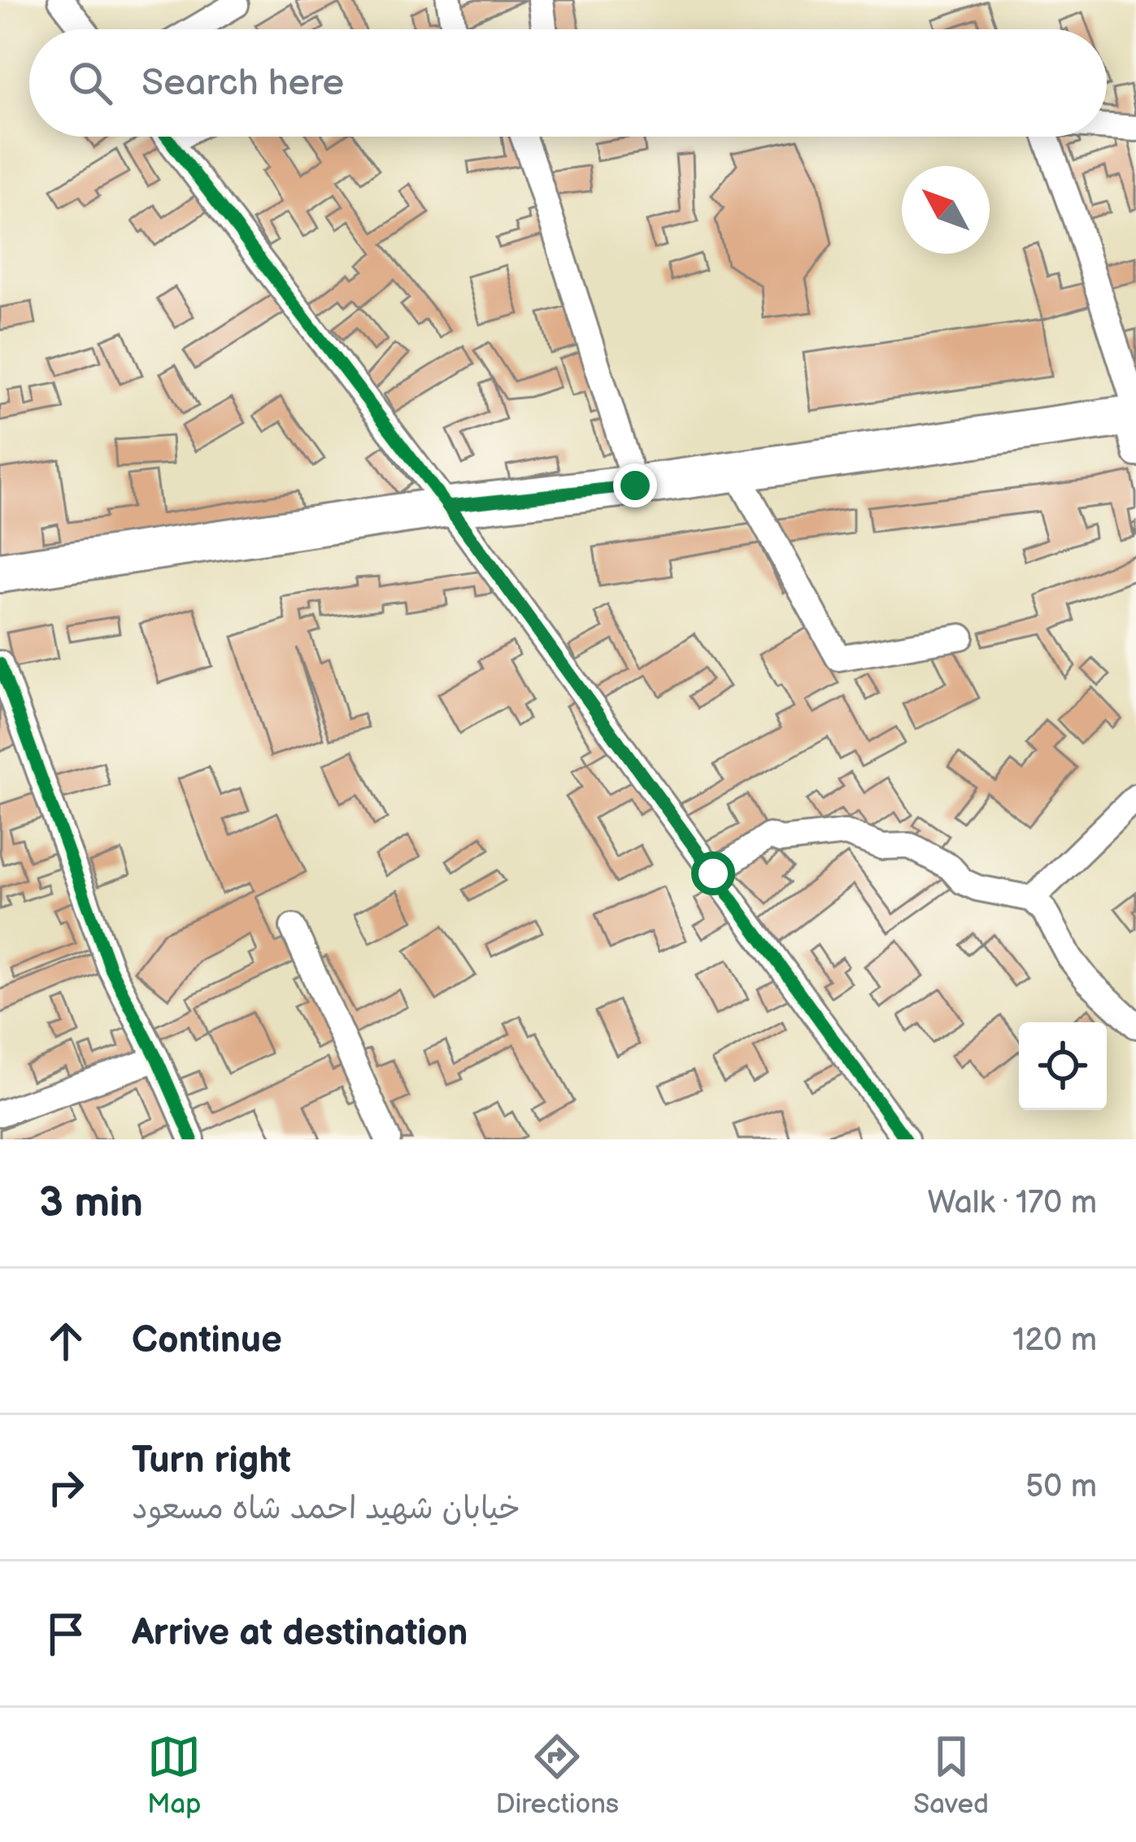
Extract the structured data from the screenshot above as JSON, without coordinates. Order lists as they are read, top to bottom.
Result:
{
  "north": "top left",
  "page": {
    "search": "Search here",
    "heading": ["3 min", "Walk · 170 m"],
    "list": [
      ["Continue", "120 m"],
      ["Turn right", "خیابان شهید احمد شاه مسعود", "50 m"],
      "Arrive at destination"
    ],
    "nav": ["Map", "Directions", "Saved"]
  }
}
